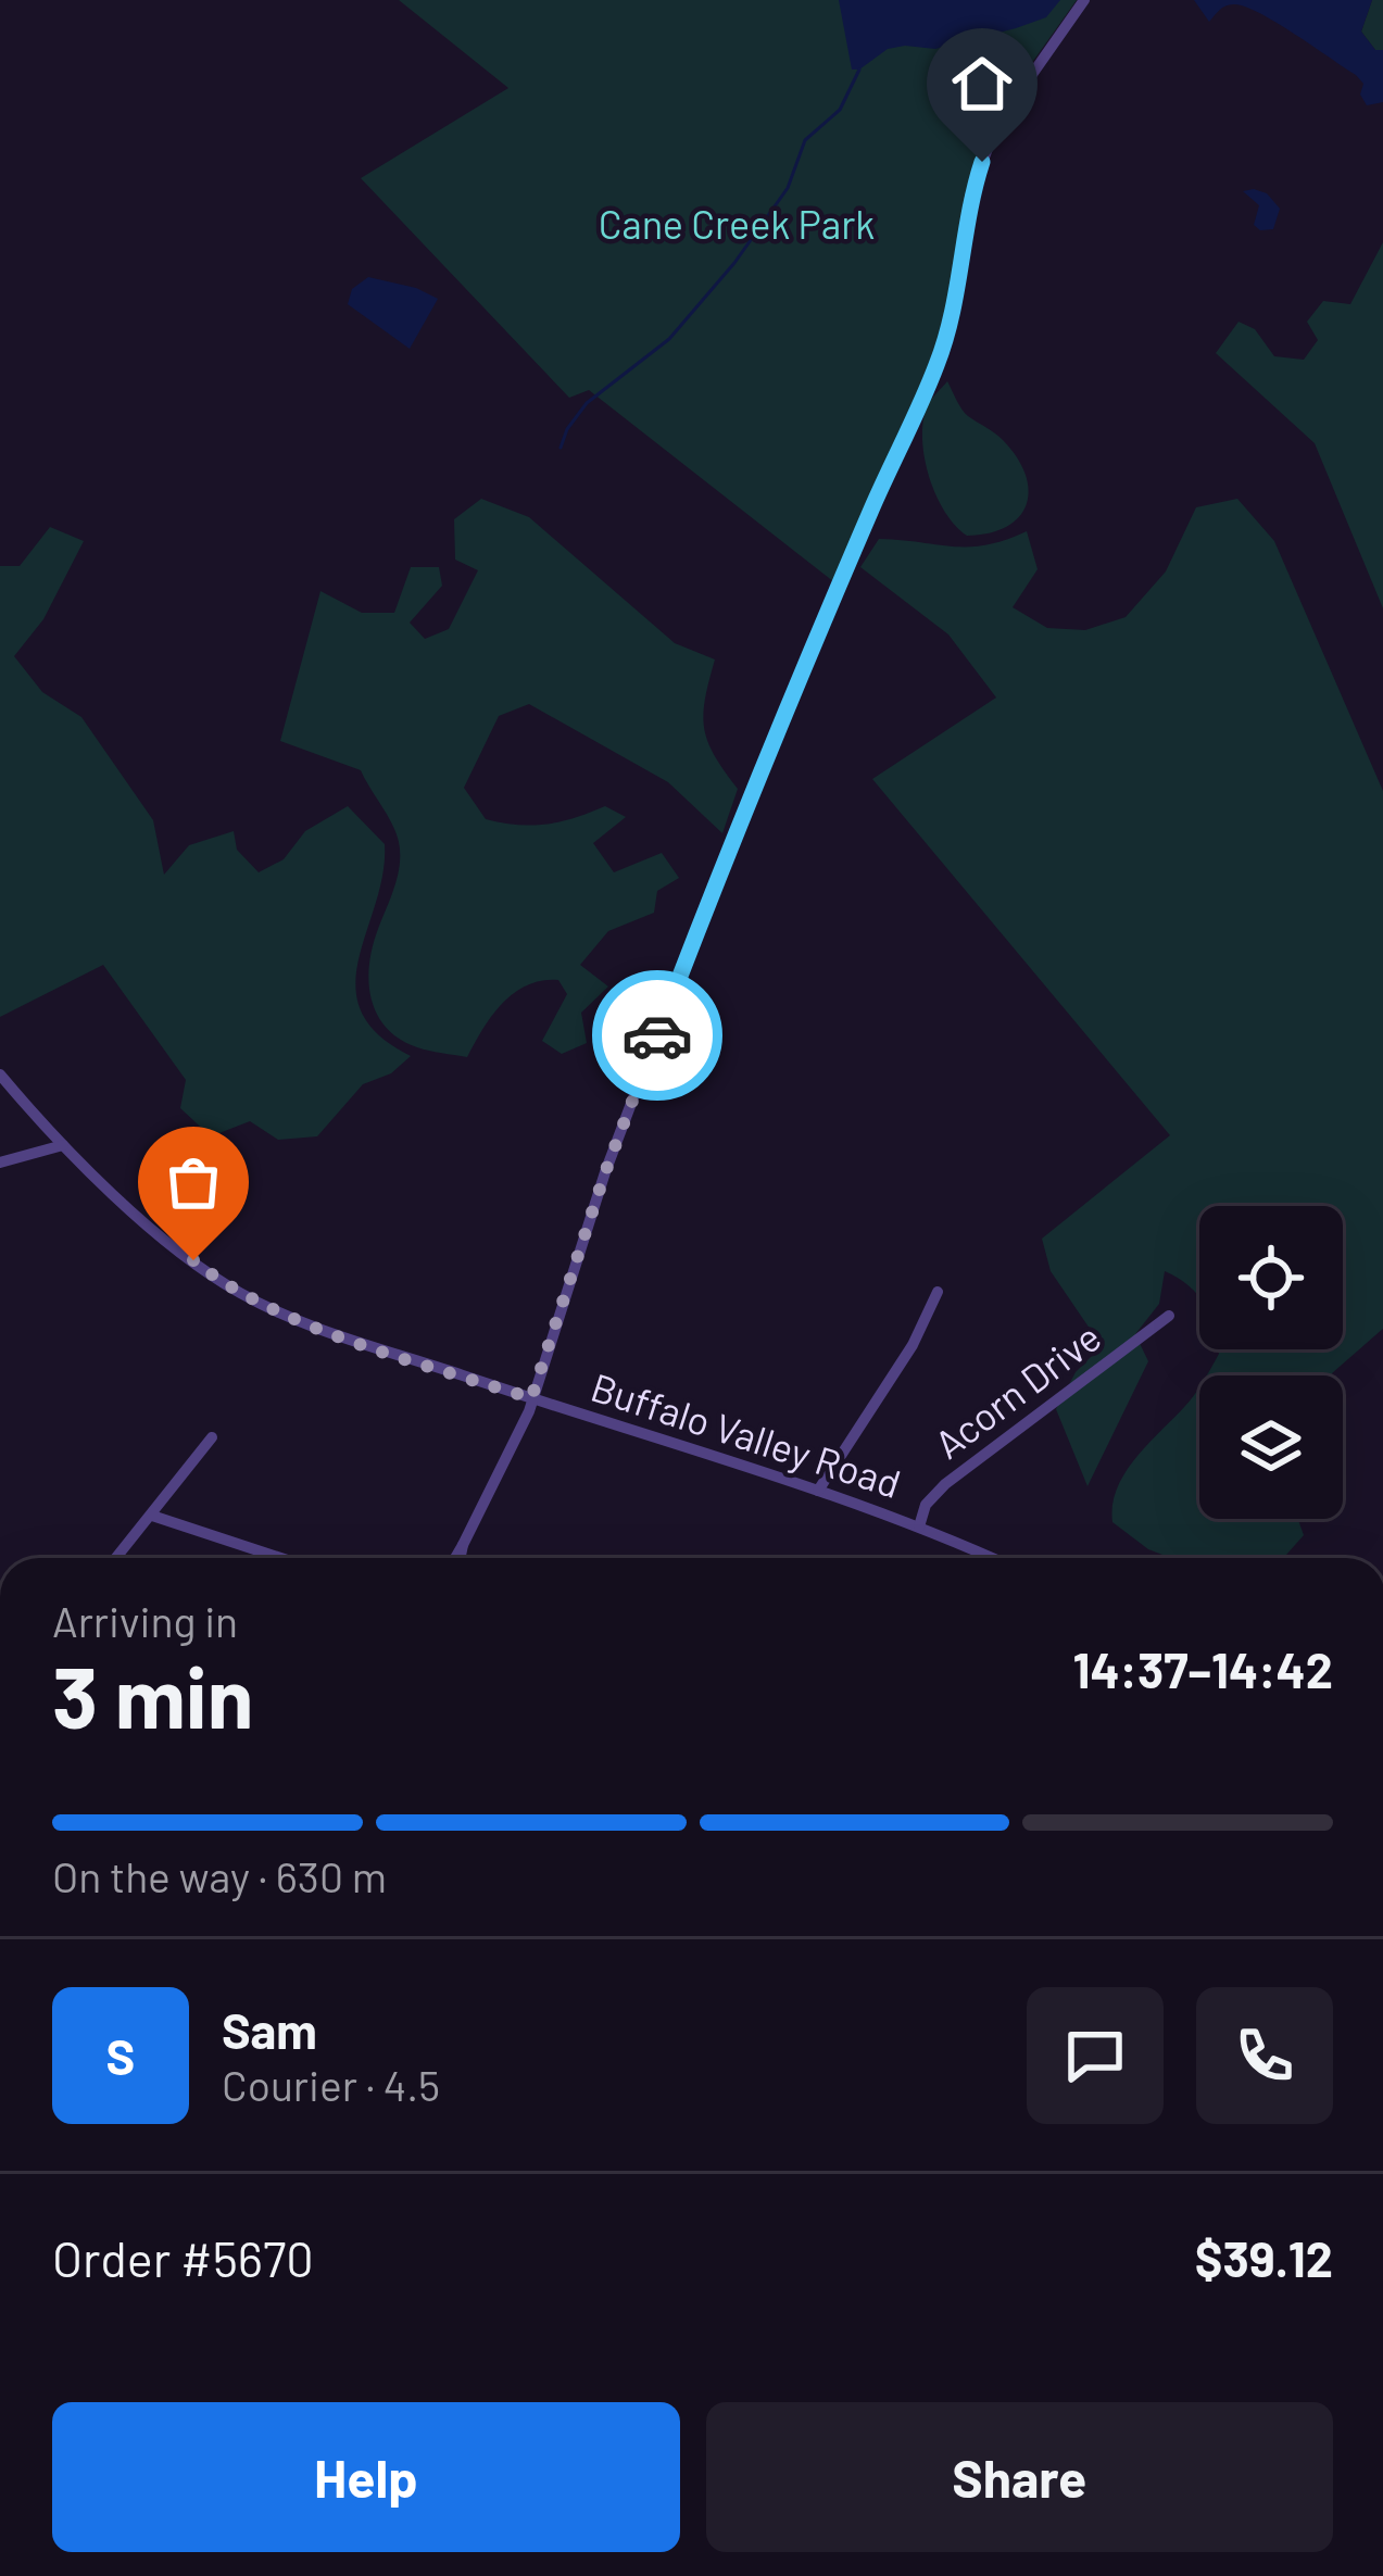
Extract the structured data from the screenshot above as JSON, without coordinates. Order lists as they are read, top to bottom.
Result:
{
  "streets": {
    "street": ["Acorn Drive", "Buffalo Valley Road"]
  },
  "crossings": [
    ["Acorn Drive", "Buffalo Valley Road"]
  ],
  "parks": ["Cane Creek Park"],
  "page": {
    "heading": ["3 min", "Arriving in", "14:37–14:42"],
    "panel": [
      "Sam",
      "Courier · 4.5",
      "Order #5670",
      "$39.12"
    ],
    "bar": "On the way · 630 m",
    "round": "S",
    "buttons": ["Help", "Share"]
  }
}
